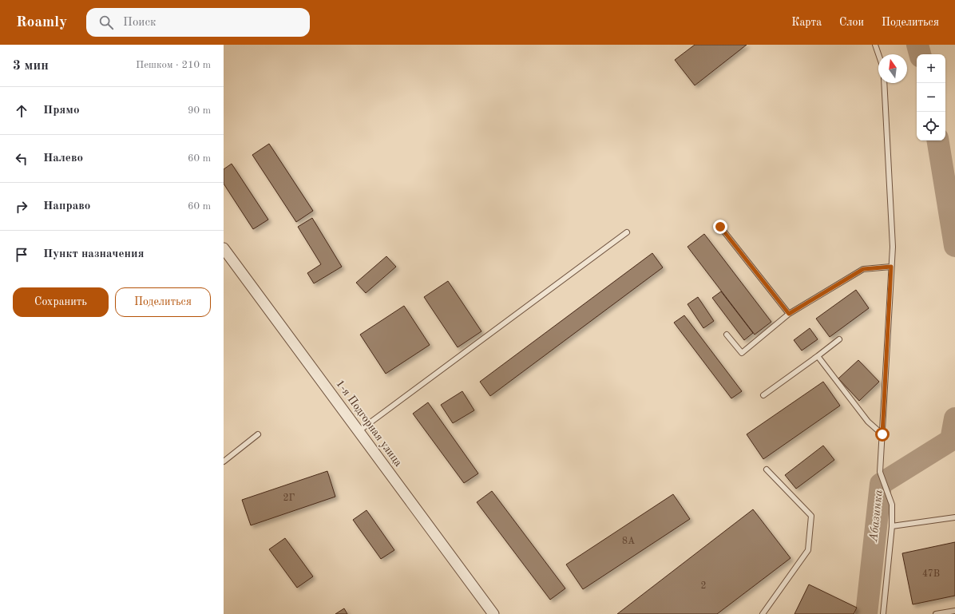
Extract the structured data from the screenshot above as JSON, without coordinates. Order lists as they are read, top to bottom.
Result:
{
  "streets": {
    "street": ["1-я Подгорная улица"]
  },
  "water": ["Абазинка"],
  "house_numbers": [
    "2Г",
    "8А",
    "47В",
    "2"
  ],
  "north": "top",
  "page": {
    "header": "Roamly",
    "search": "Поиск",
    "nav": ["Карта", "Слои", "Поделиться"],
    "heading": ["3 мин", "Пешком · 210 m"],
    "map_buttons": ["+", "−"],
    "list": [
      ["Прямо", "90 m"],
      ["Налево", "60 m"],
      ["Направо", "60 m"],
      "Пункт назначения"
    ],
    "buttons": ["Сохранить", "Поделиться"]
  }
}
